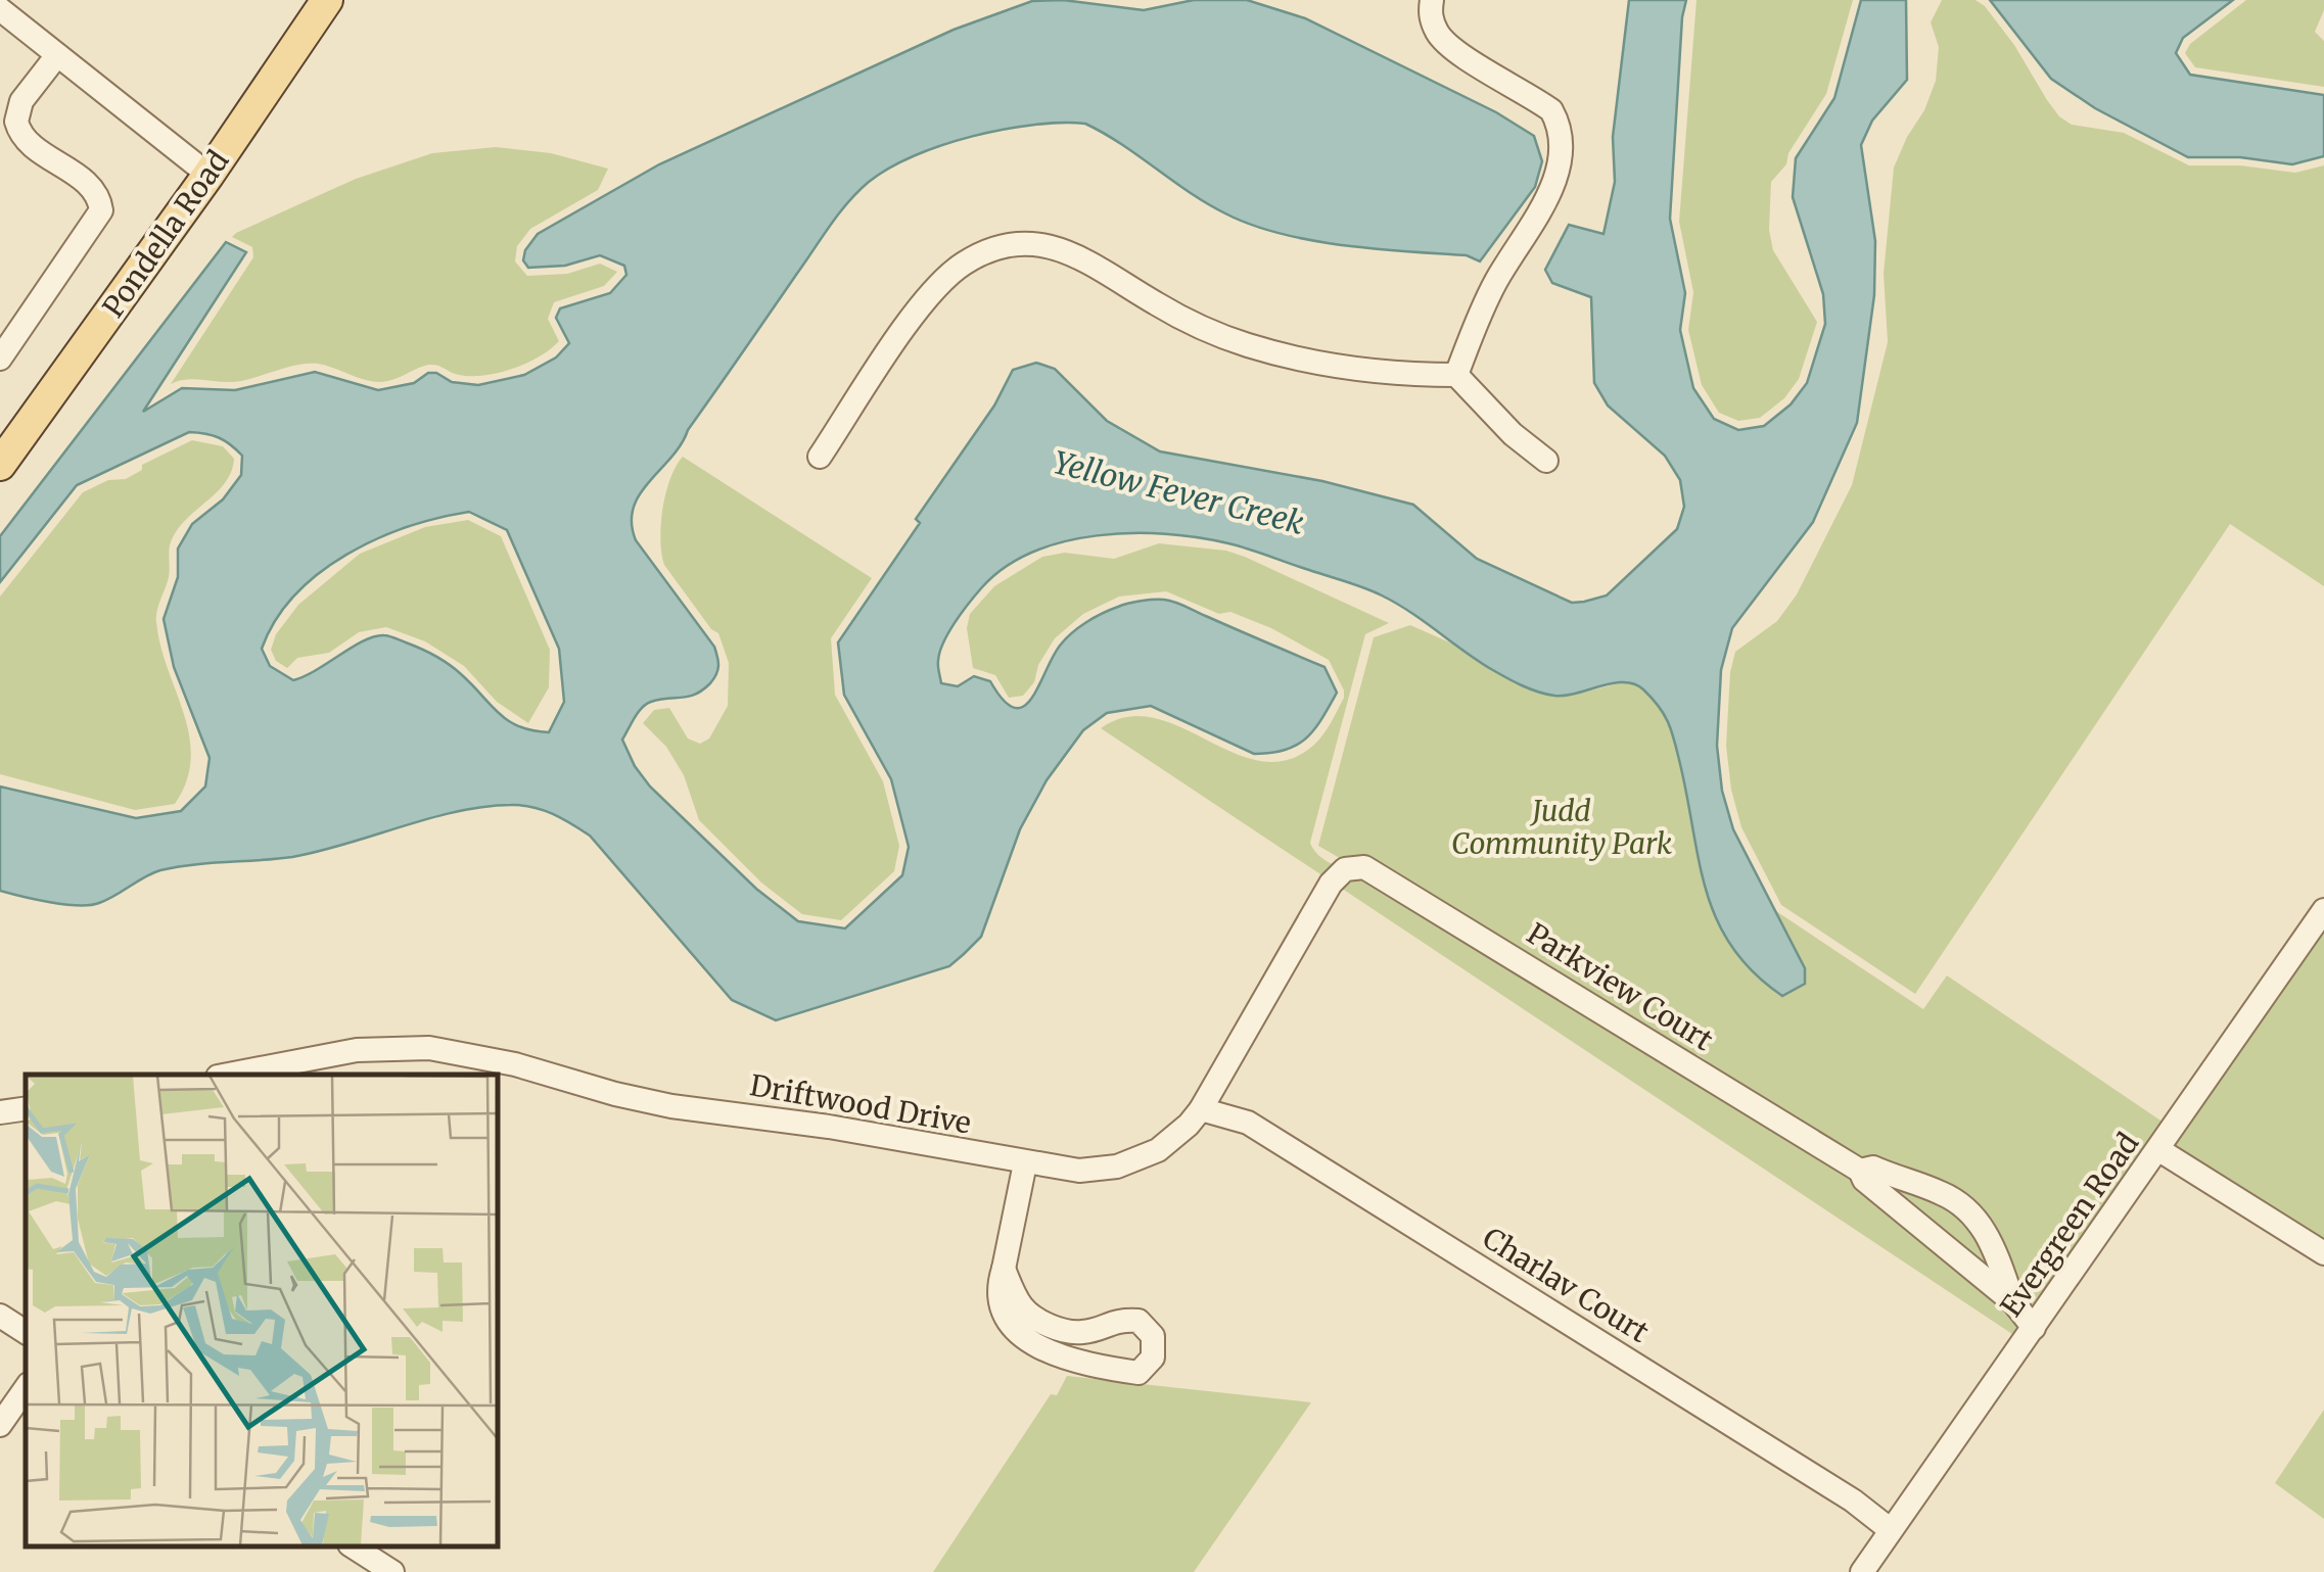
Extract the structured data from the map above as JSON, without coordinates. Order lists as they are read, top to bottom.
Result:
{
  "streets": {
    "main road": ["Pondella Road"],
    "street": [
      "Parkview Court",
      "Driftwood Drive",
      "Evergreen Road",
      "Charlav Court"
    ]
  },
  "crossings": [
    ["Parkview Court", "Driftwood Drive"],
    ["Parkview Court", "Evergreen Road"],
    ["Driftwood Drive", "Charlav Court"],
    ["Evergreen Road", "Charlav Court"]
  ],
  "water": ["Yellow Fever Creek"],
  "parks": ["Judd Community Park"]
}
